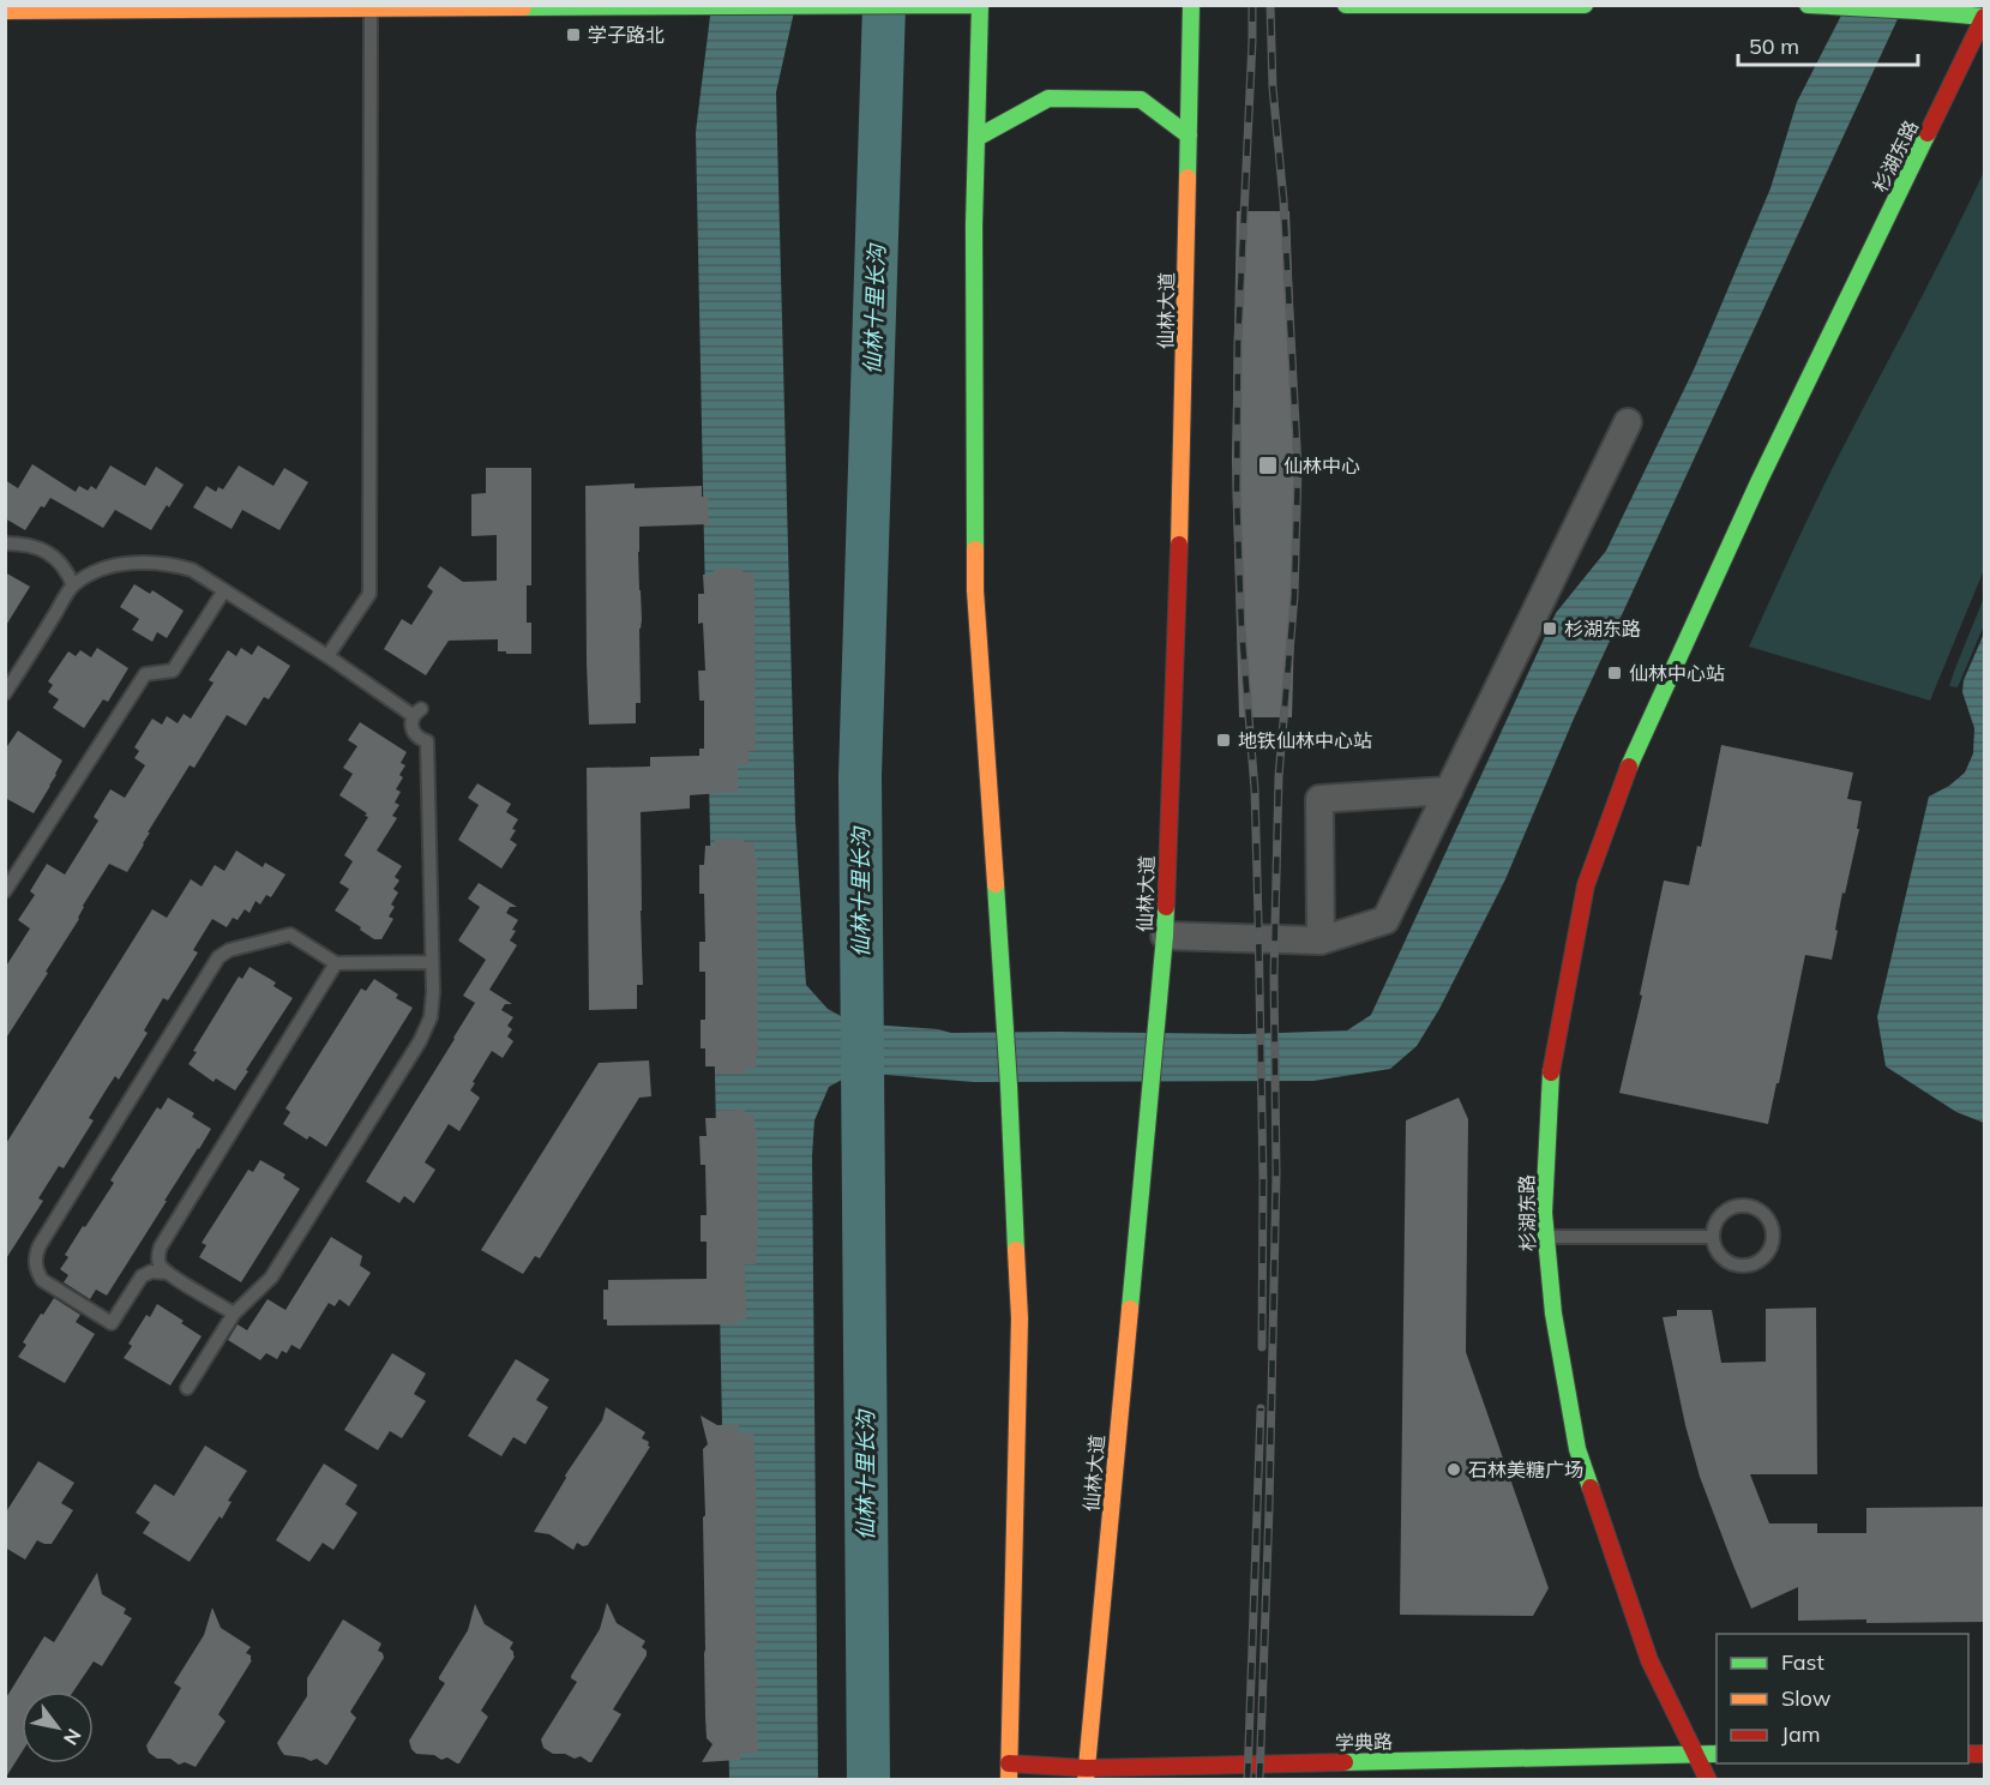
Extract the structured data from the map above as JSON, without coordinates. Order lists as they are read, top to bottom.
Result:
{
  "streets": {
    "main road": ["杉湖东路", "仙林大道", "学典路"]
  },
  "crossings": [
    ["杉湖东路", "学典路"],
    ["仙林大道", "学典路"]
  ],
  "water": ["仙林十里长沟"],
  "places": {
    "transit": [
      "学子路北",
      "仙林中心",
      "杉湖东路",
      "仙林中心站",
      "地铁仙林中心站"
    ],
    "other": ["石林美糖广场"]
  },
  "legend": ["Fast", "Slow", "Jam"],
  "scale_bar": "50 m",
  "north": "bottom right"
}
